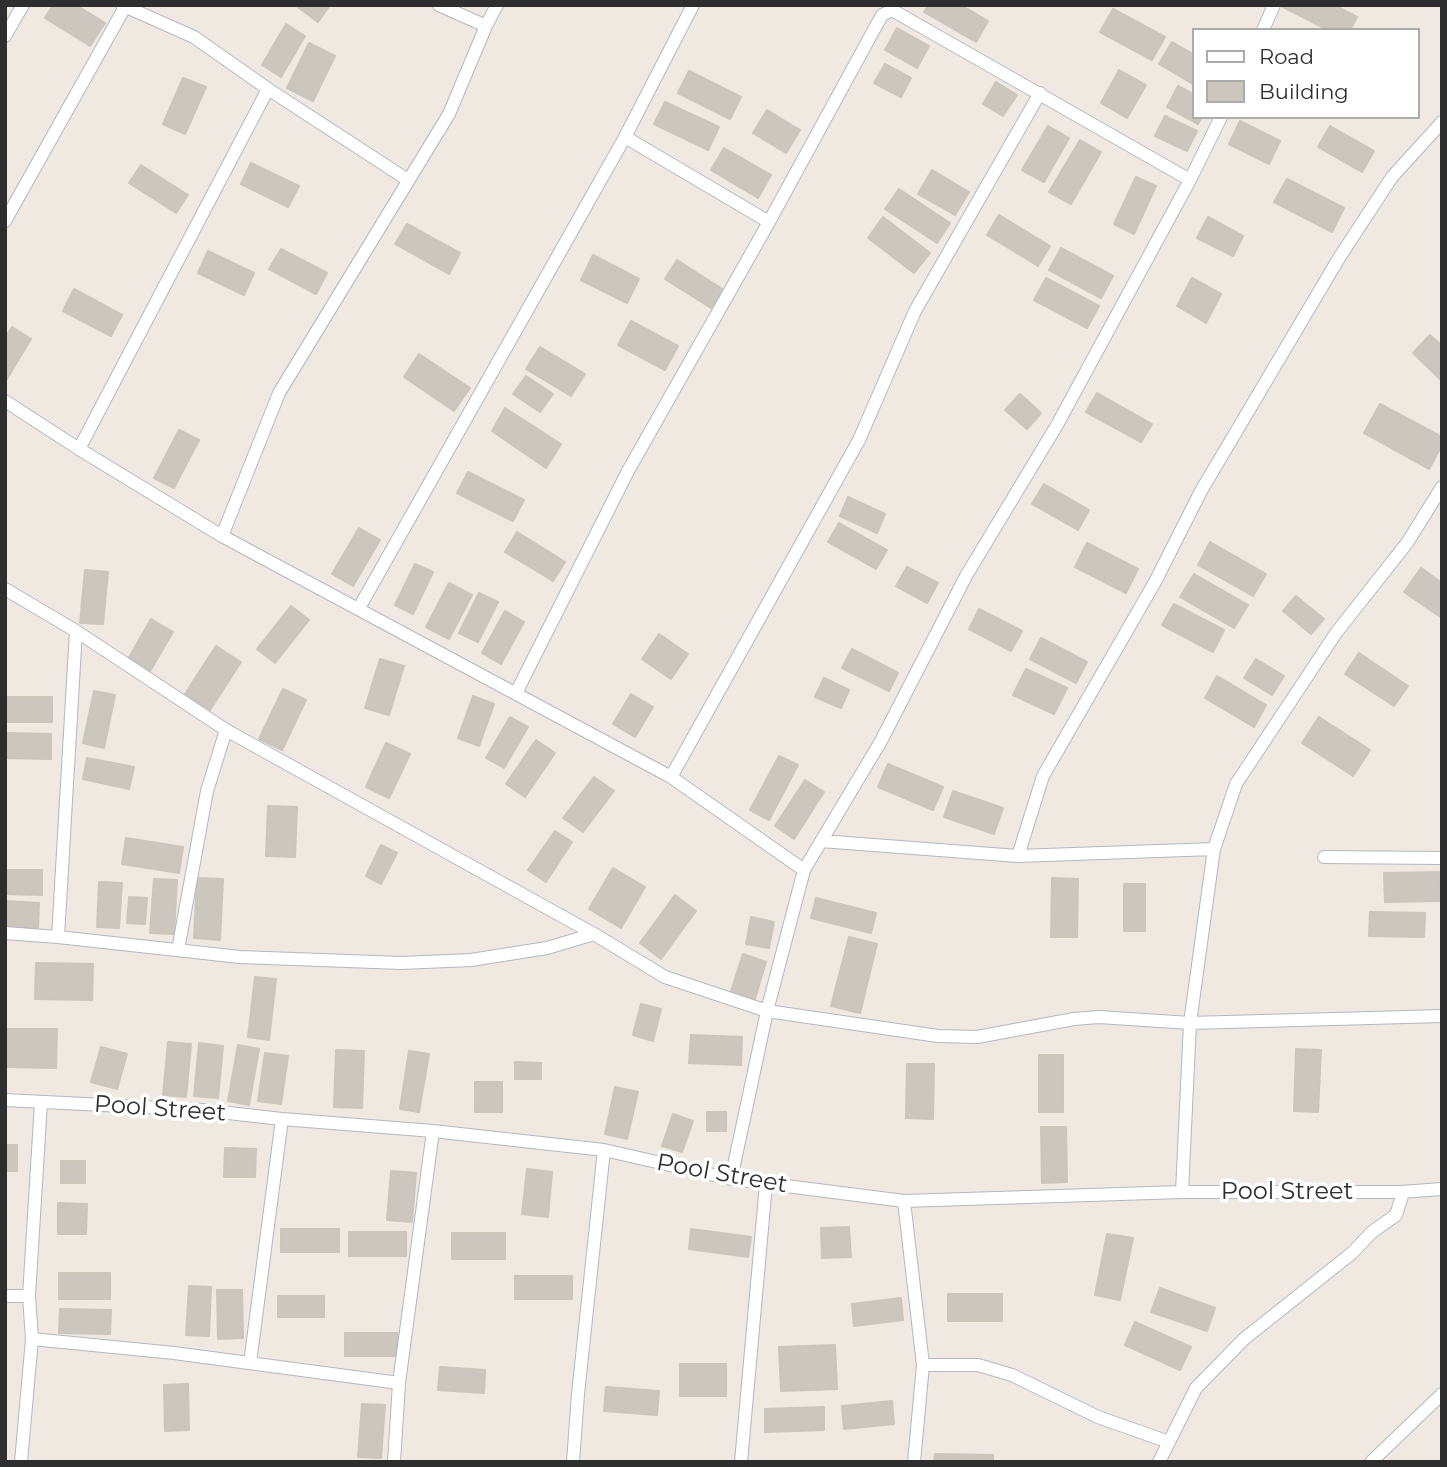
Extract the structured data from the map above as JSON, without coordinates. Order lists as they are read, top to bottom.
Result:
{
  "streets": {
    "street": ["Pool Street"]
  },
  "legend": ["Road", "Building"]
}
